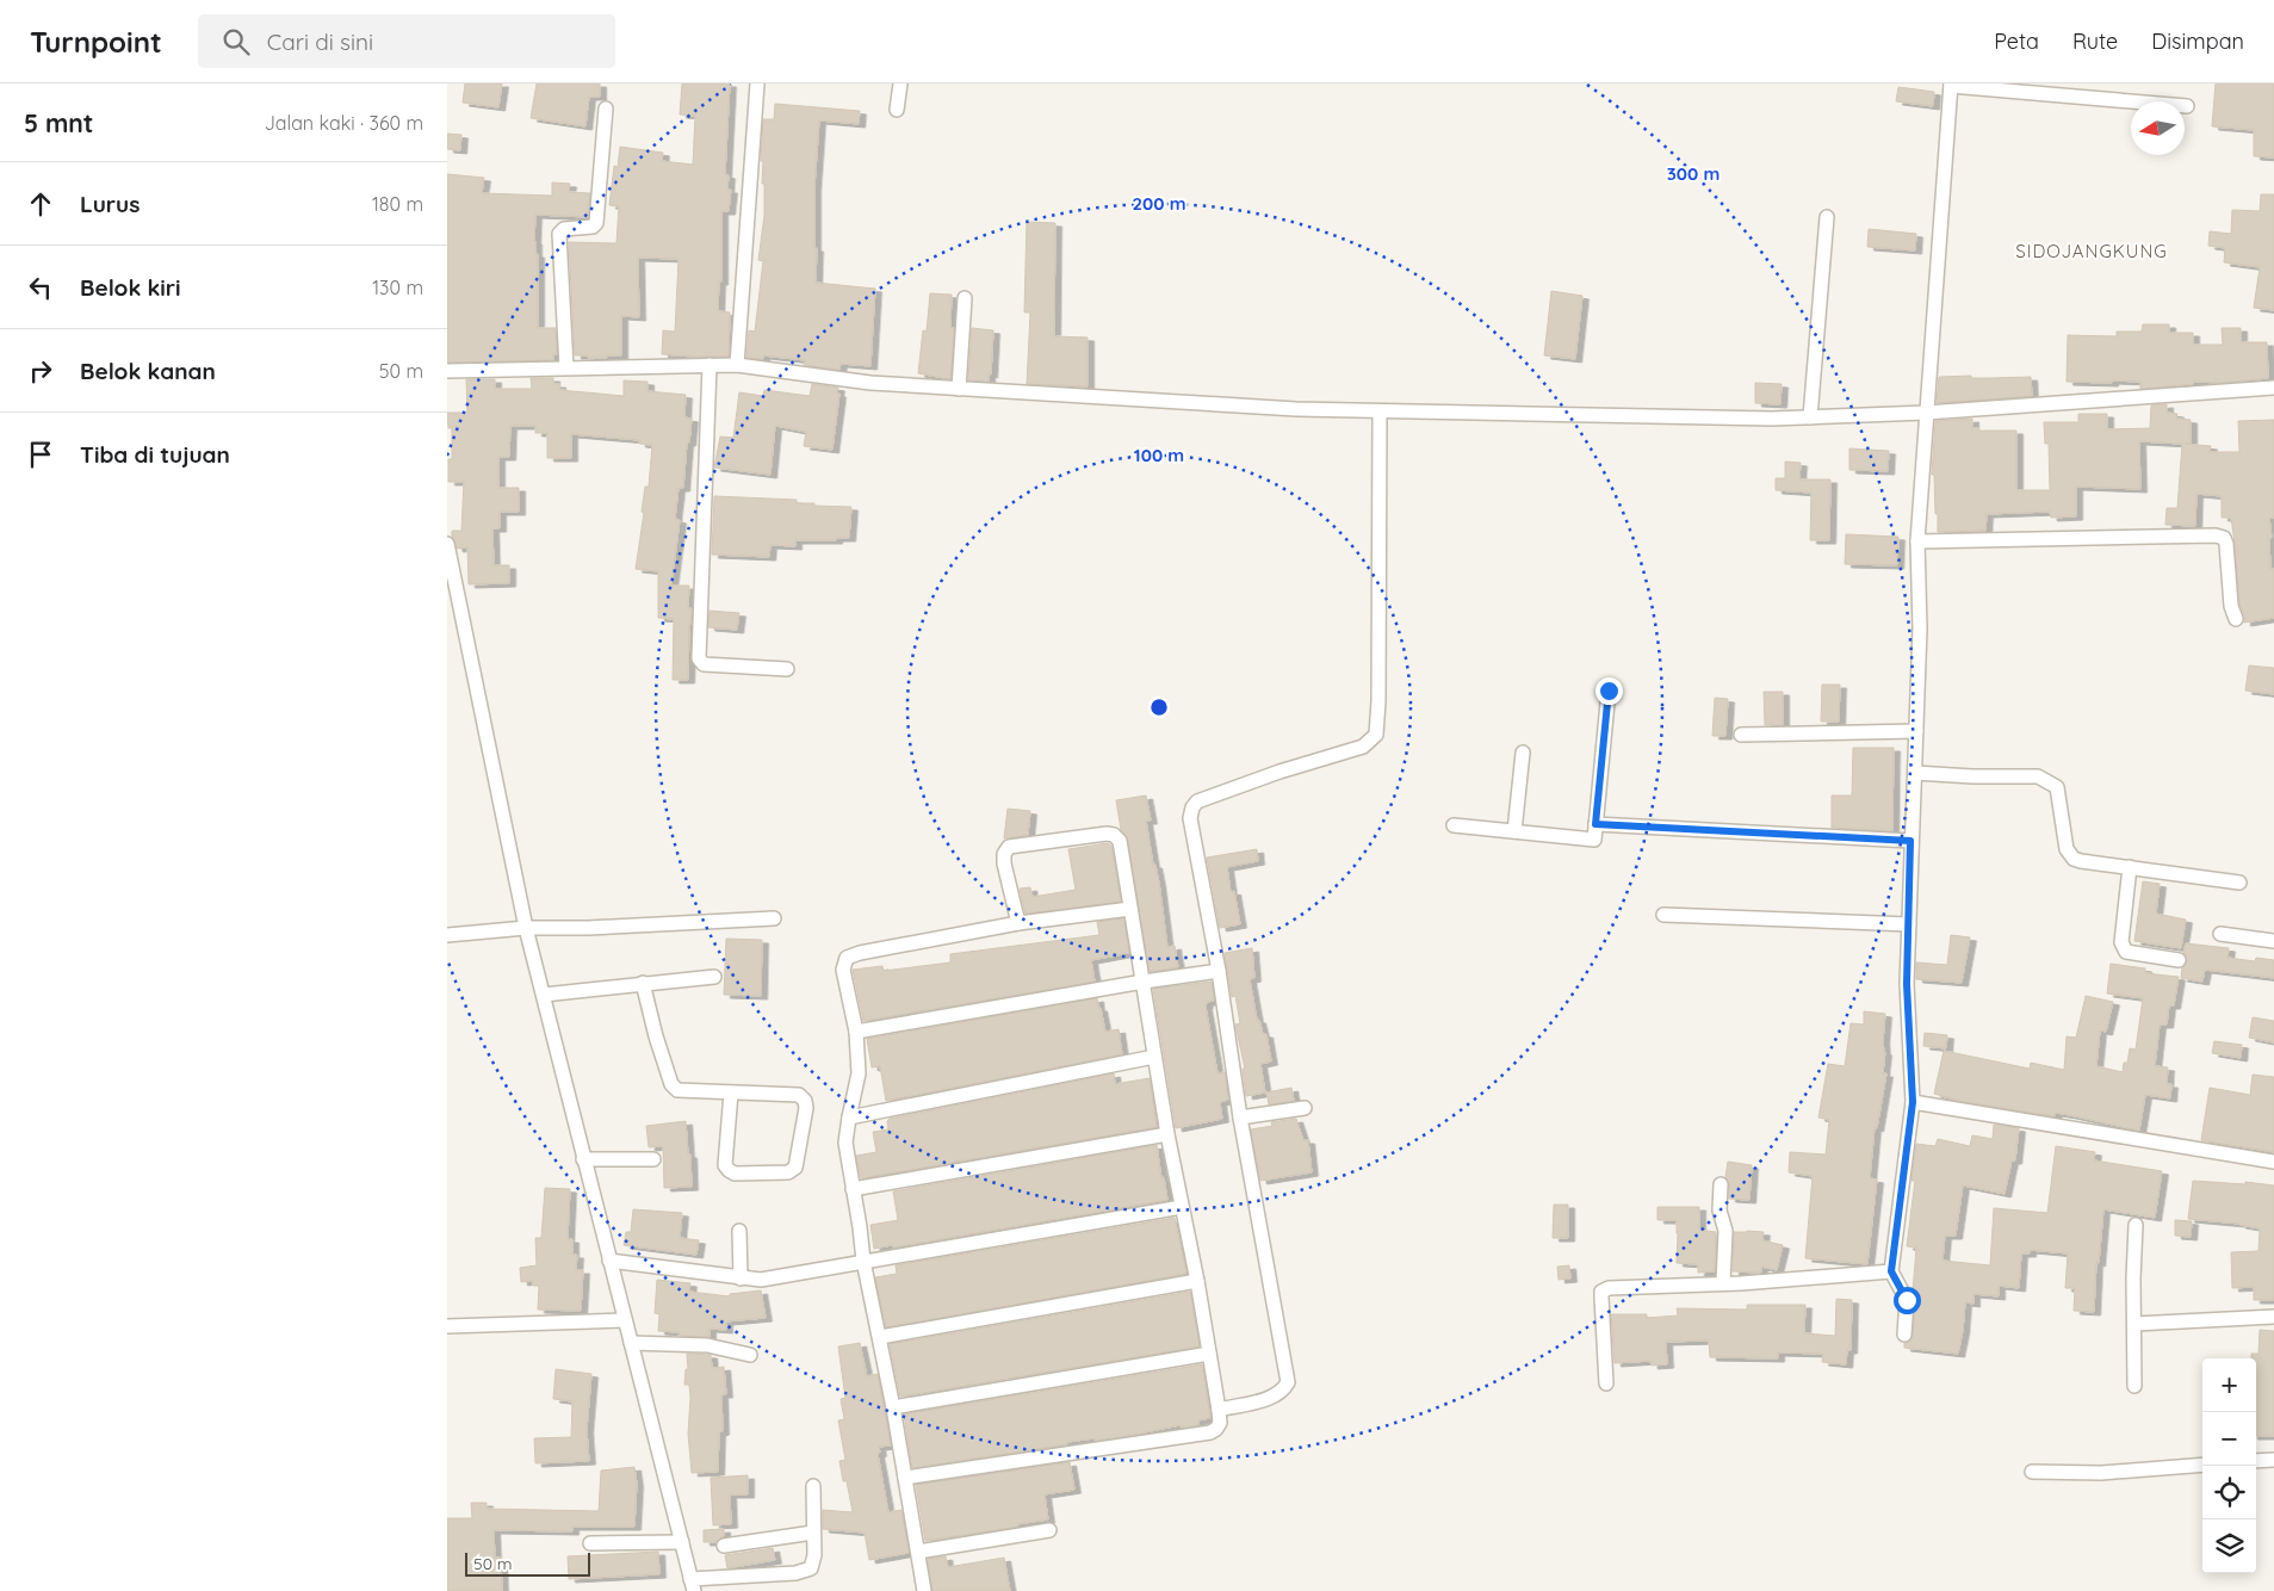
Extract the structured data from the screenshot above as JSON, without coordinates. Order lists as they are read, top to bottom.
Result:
{
  "districts": ["SIDOJANGKUNG"],
  "scale_bar": "50 m",
  "north": "left",
  "page": {
    "header": "Turnpoint",
    "search": "Cari di sini",
    "nav": ["Peta", "Rute", "Disimpan"],
    "heading": ["5 mnt", "Jalan kaki · 360 m"],
    "list": [
      ["Lurus", "180 m"],
      ["Belok kiri", "130 m"],
      ["Belok kanan", "50 m"],
      "Tiba di tujuan"
    ],
    "map_buttons": ["+", "−"],
    "scale": "50 m"
  },
  "rings": ["300 m", "200 m", "100 m"]
}
